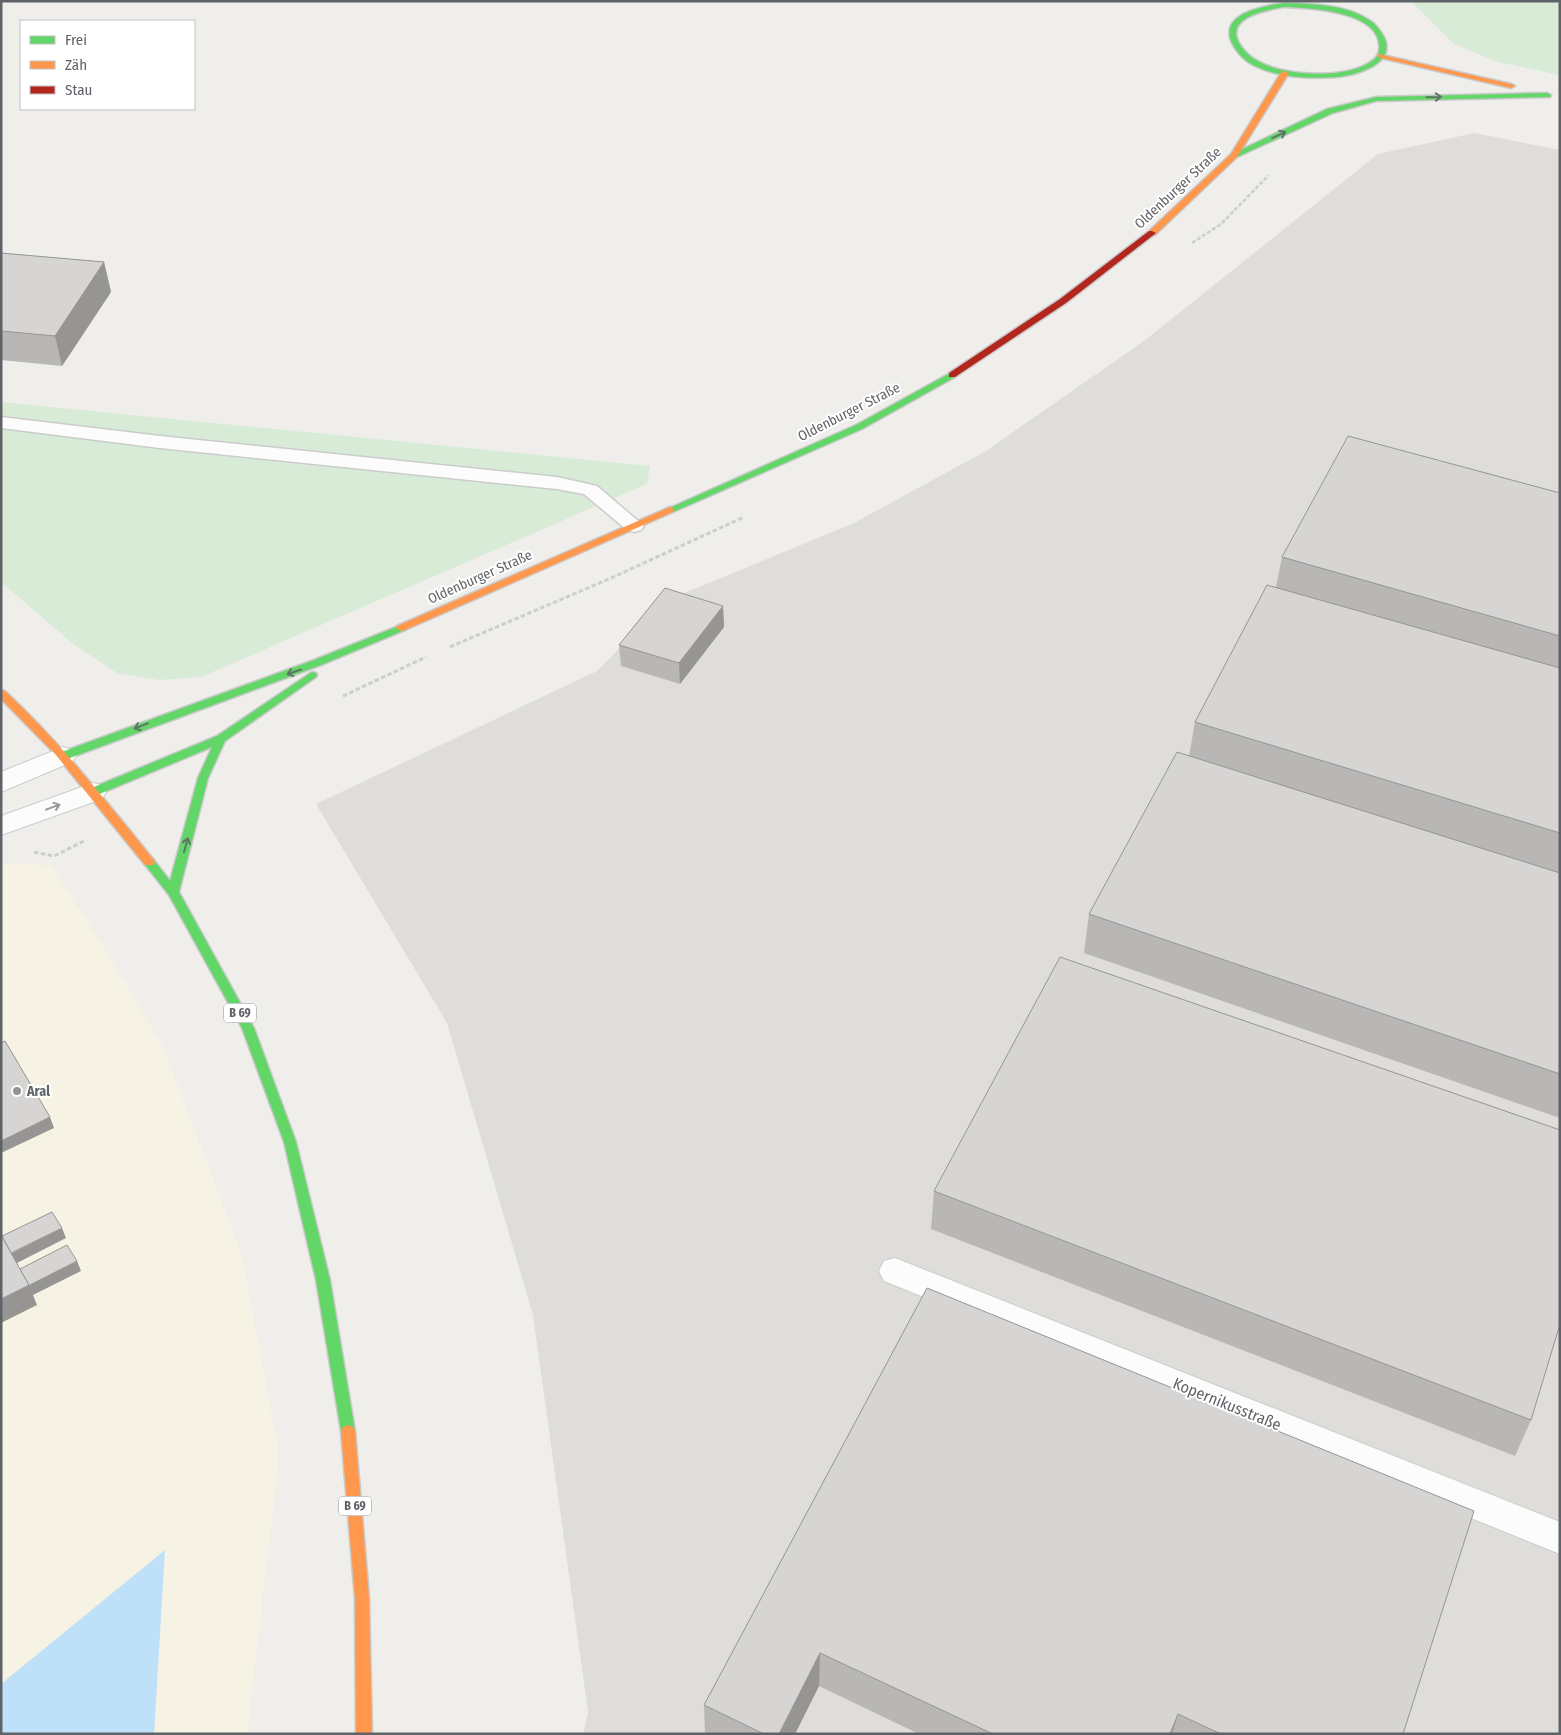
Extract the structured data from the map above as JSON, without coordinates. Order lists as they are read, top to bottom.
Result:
{
  "streets": {
    "main road": ["Oldenburger Straße", "B 69"],
    "street": ["Kopernikusstraße"]
  },
  "crossings": [
    ["Oldenburger Straße", "B 69"]
  ],
  "places": ["Aral"],
  "legend": ["Frei", "Zäh", "Stau"]
}
